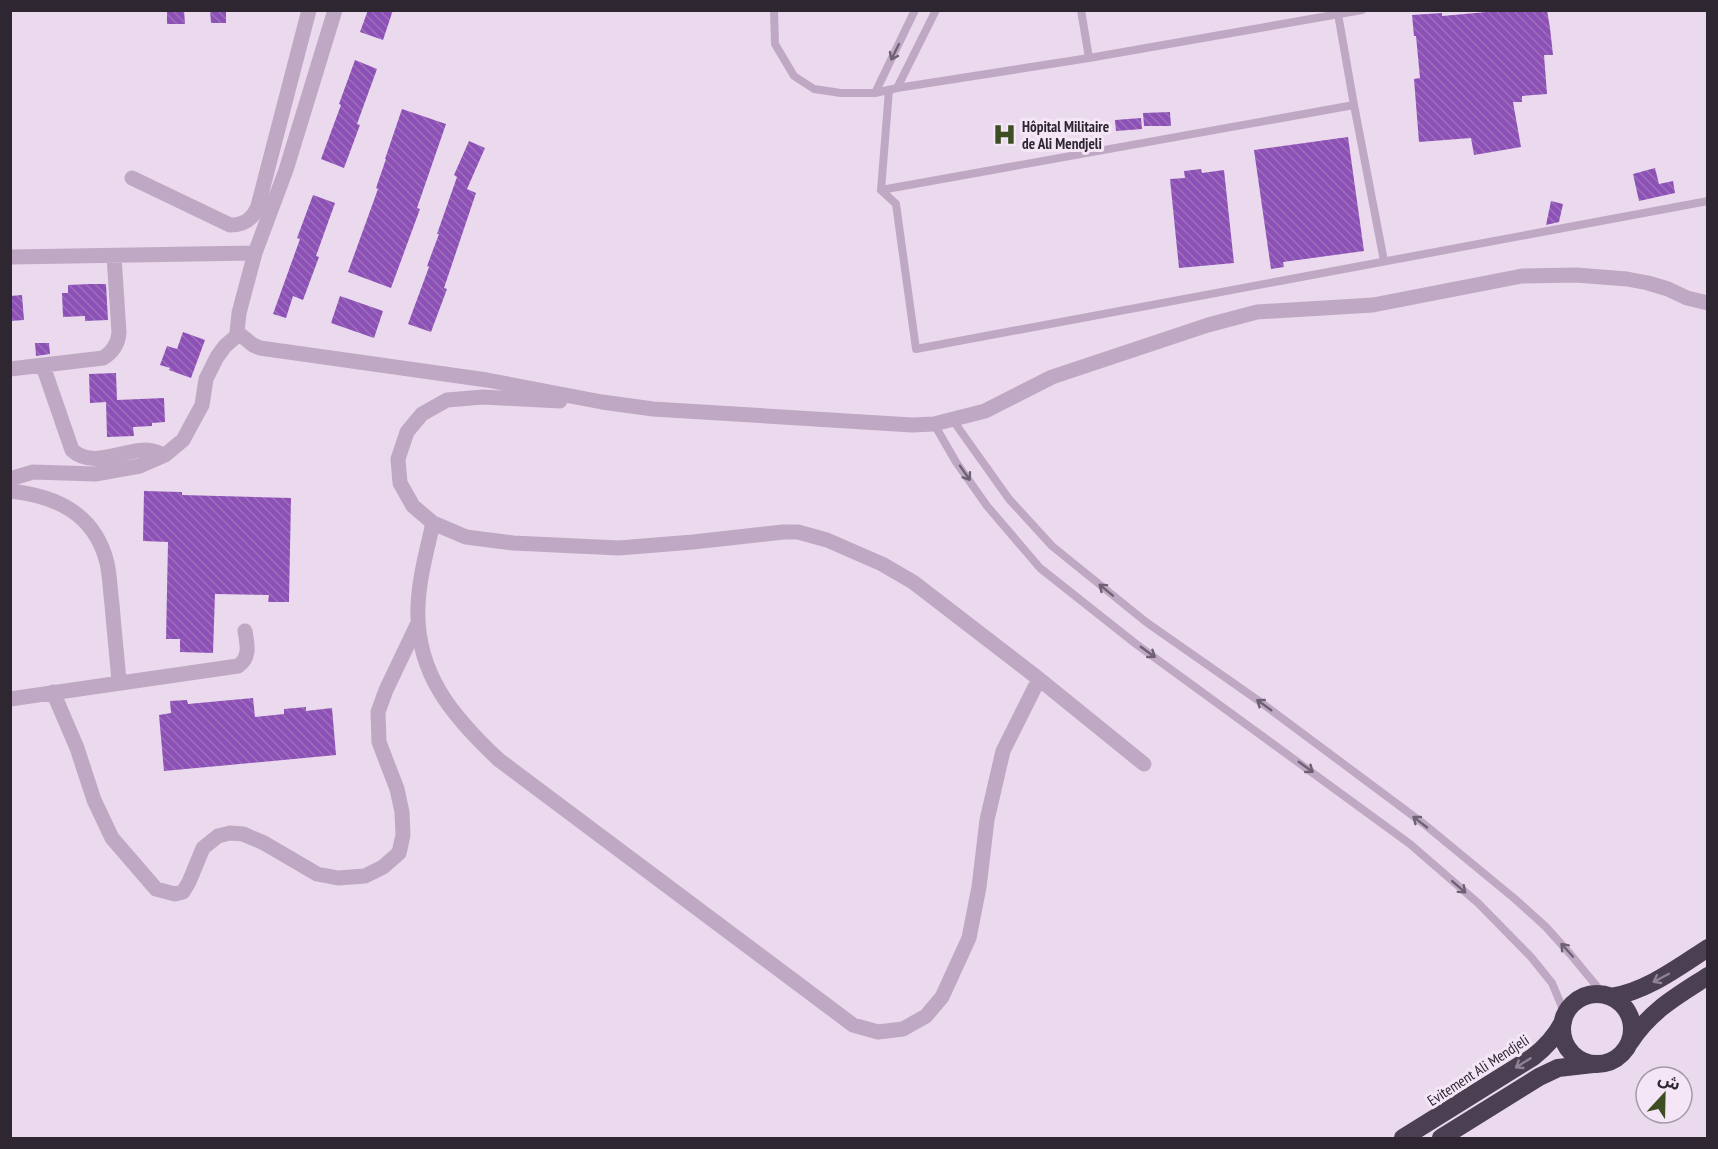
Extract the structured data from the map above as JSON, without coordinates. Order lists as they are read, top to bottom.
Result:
{
  "streets": {
    "highway": ["Evitement Ali Mendjeli"]
  },
  "places": {
    "hospital": ["Hôpital Militaire de Ali Mendjeli"]
  },
  "north": "top"
}
